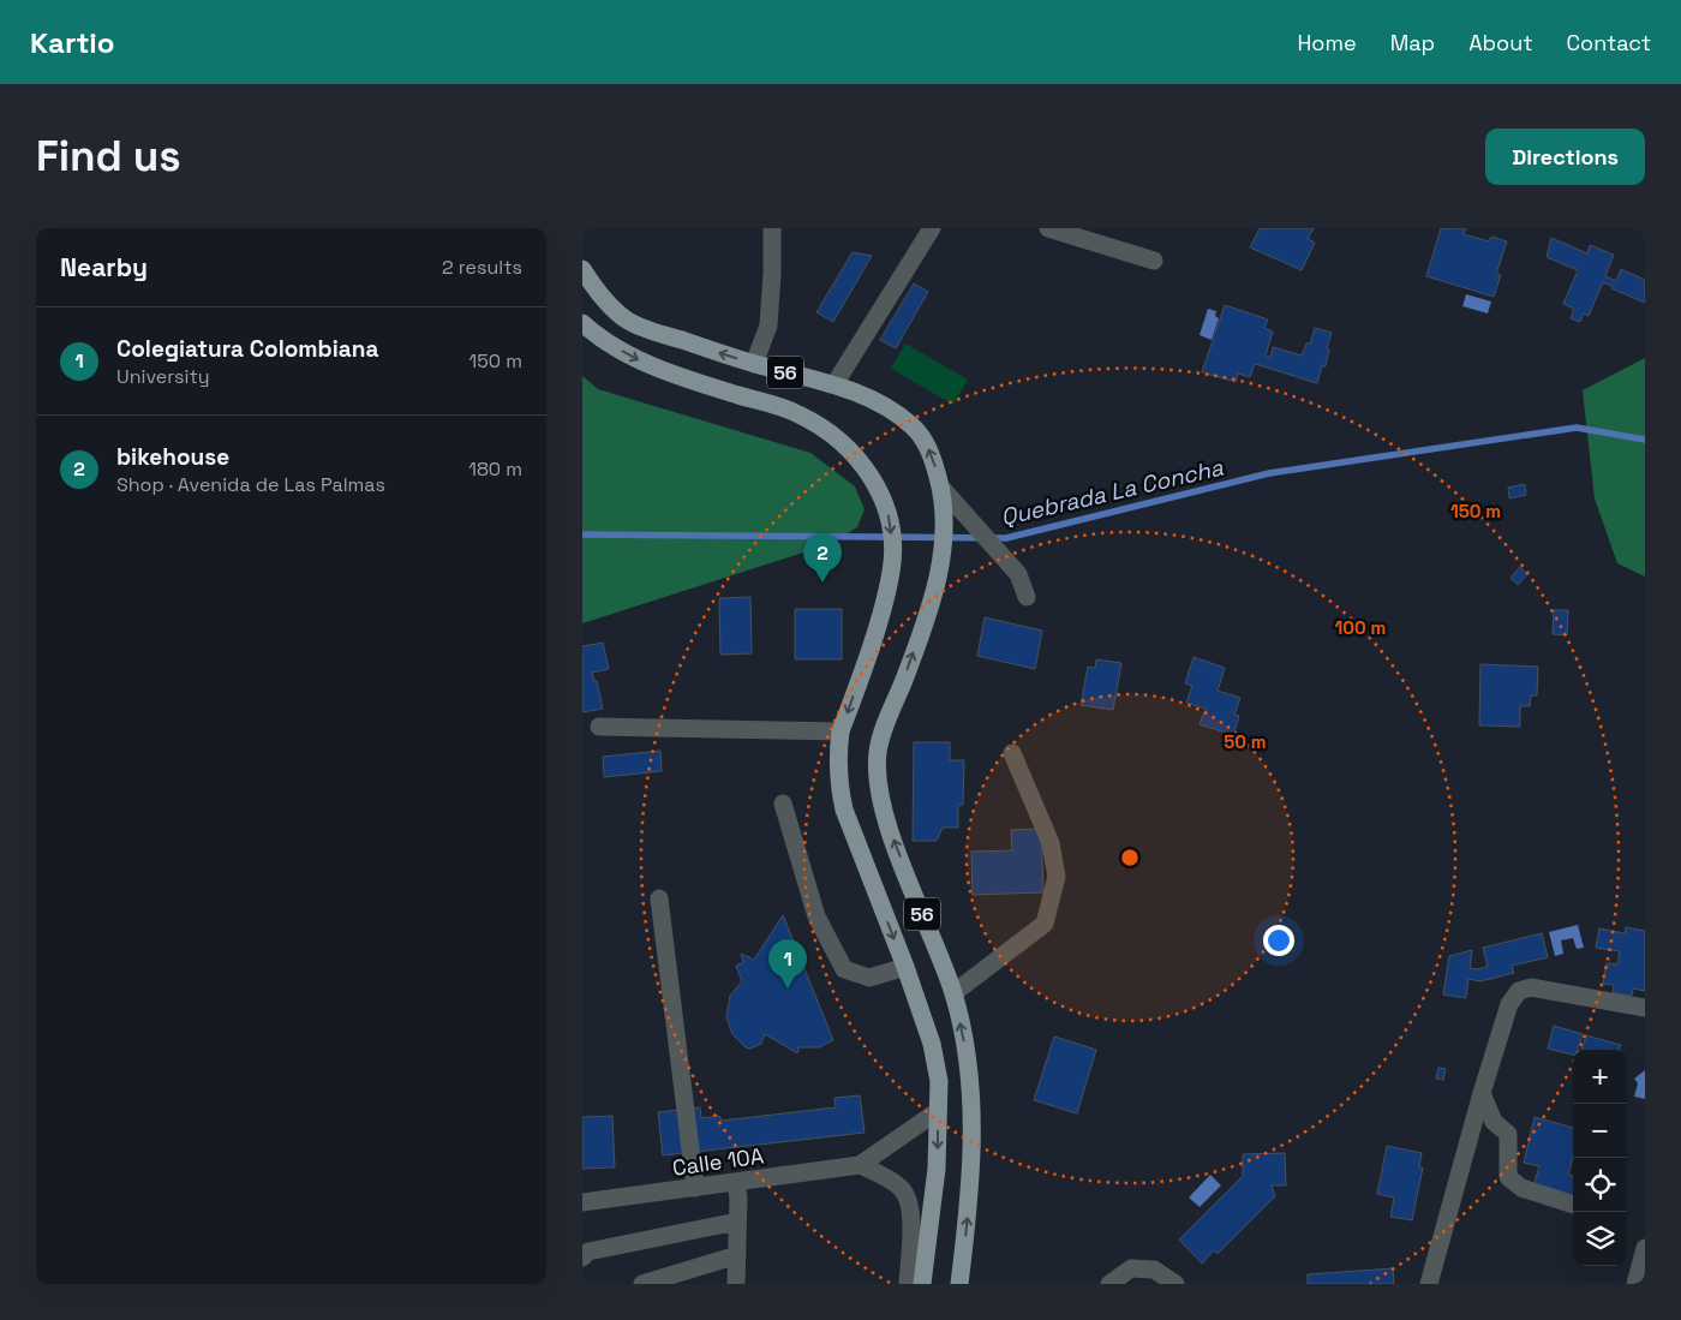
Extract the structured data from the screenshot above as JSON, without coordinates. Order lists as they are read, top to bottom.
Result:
{
  "streets": {
    "main road": ["56"],
    "street": ["Calle 10A"]
  },
  "crossings": [
    ["56", "Calle 10A"]
  ],
  "water": ["Quebrada La Concha"],
  "page": {
    "header": "Kartio",
    "nav": [
      "Home",
      "Map",
      "About",
      "Contact"
    ],
    "buttons": "Directions",
    "title": "Find us",
    "heading": ["Nearby", "2 results"],
    "list": [
      {
        "mark": "1",
        "name": "Colegiatura Colombiana",
        "note": "University",
        "value": "150 m"
      },
      {
        "mark": "2",
        "name": "bikehouse",
        "note": "Shop · Avenida de Las Palmas",
        "value": "180 m"
      }
    ],
    "pins": ["2", "1"],
    "map_buttons": ["+", "−"]
  },
  "rings": ["150 m", "100 m", "50 m"]
}
